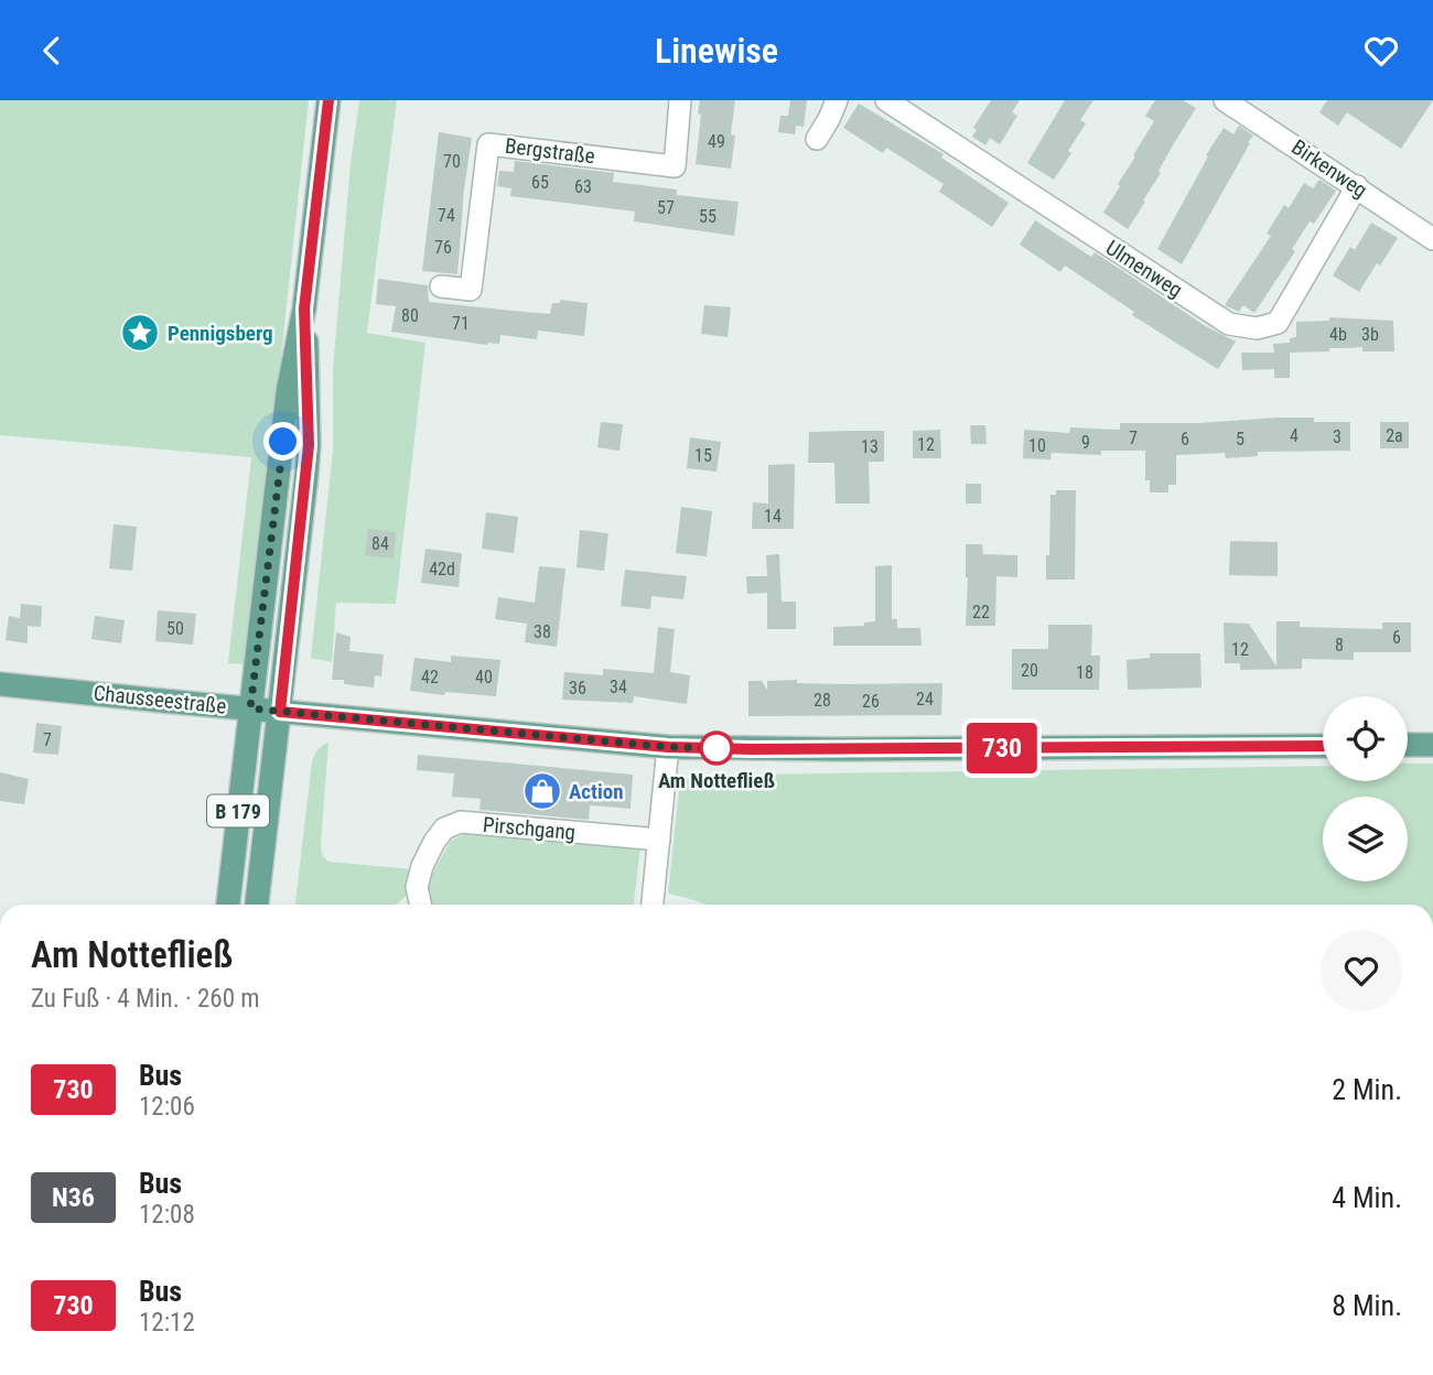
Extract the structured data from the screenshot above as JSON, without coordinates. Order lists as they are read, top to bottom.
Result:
{
  "streets": {
    "main road": ["Chausseestraße", "B 179"],
    "street": [
      "Bergstraße",
      "Birkenweg",
      "Ulmenweg",
      "Pirschgang"
    ]
  },
  "crossings": [
    ["Birkenweg", "Ulmenweg"],
    ["Chausseestraße", "B 179"]
  ],
  "places": {
    "place": ["Pennigsberg"],
    "other": ["Am Nottefließ"],
    "shop": ["Action"]
  },
  "lines": ["bus line 730"],
  "house_numbers": [
    "49",
    "70",
    "65",
    "63",
    "57",
    "74",
    "55",
    "76",
    "80",
    "71",
    "4b",
    "3b",
    "4",
    "2a",
    "3",
    "7",
    "6",
    "5",
    "9",
    "12",
    "10",
    "13",
    "15",
    "14",
    "84",
    "42d",
    "22",
    "50",
    "38",
    "6",
    "8",
    "12",
    "20",
    "18",
    "42",
    "40",
    "34",
    "36",
    "24",
    "28",
    "26",
    "7"
  ],
  "page": {
    "header": "Linewise",
    "on_map": "730",
    "heading": ["Am Nottefließ", "Zu Fuß · 4 Min. · 260 m"],
    "list": [
      {
        "mark": "730",
        "name": "Bus",
        "note": "12:06",
        "value": "2 Min."
      },
      {
        "mark": "N36",
        "name": "Bus",
        "note": "12:08",
        "value": "4 Min."
      },
      {
        "mark": "730",
        "name": "Bus",
        "note": "12:12",
        "value": "8 Min."
      }
    ]
  }
}
